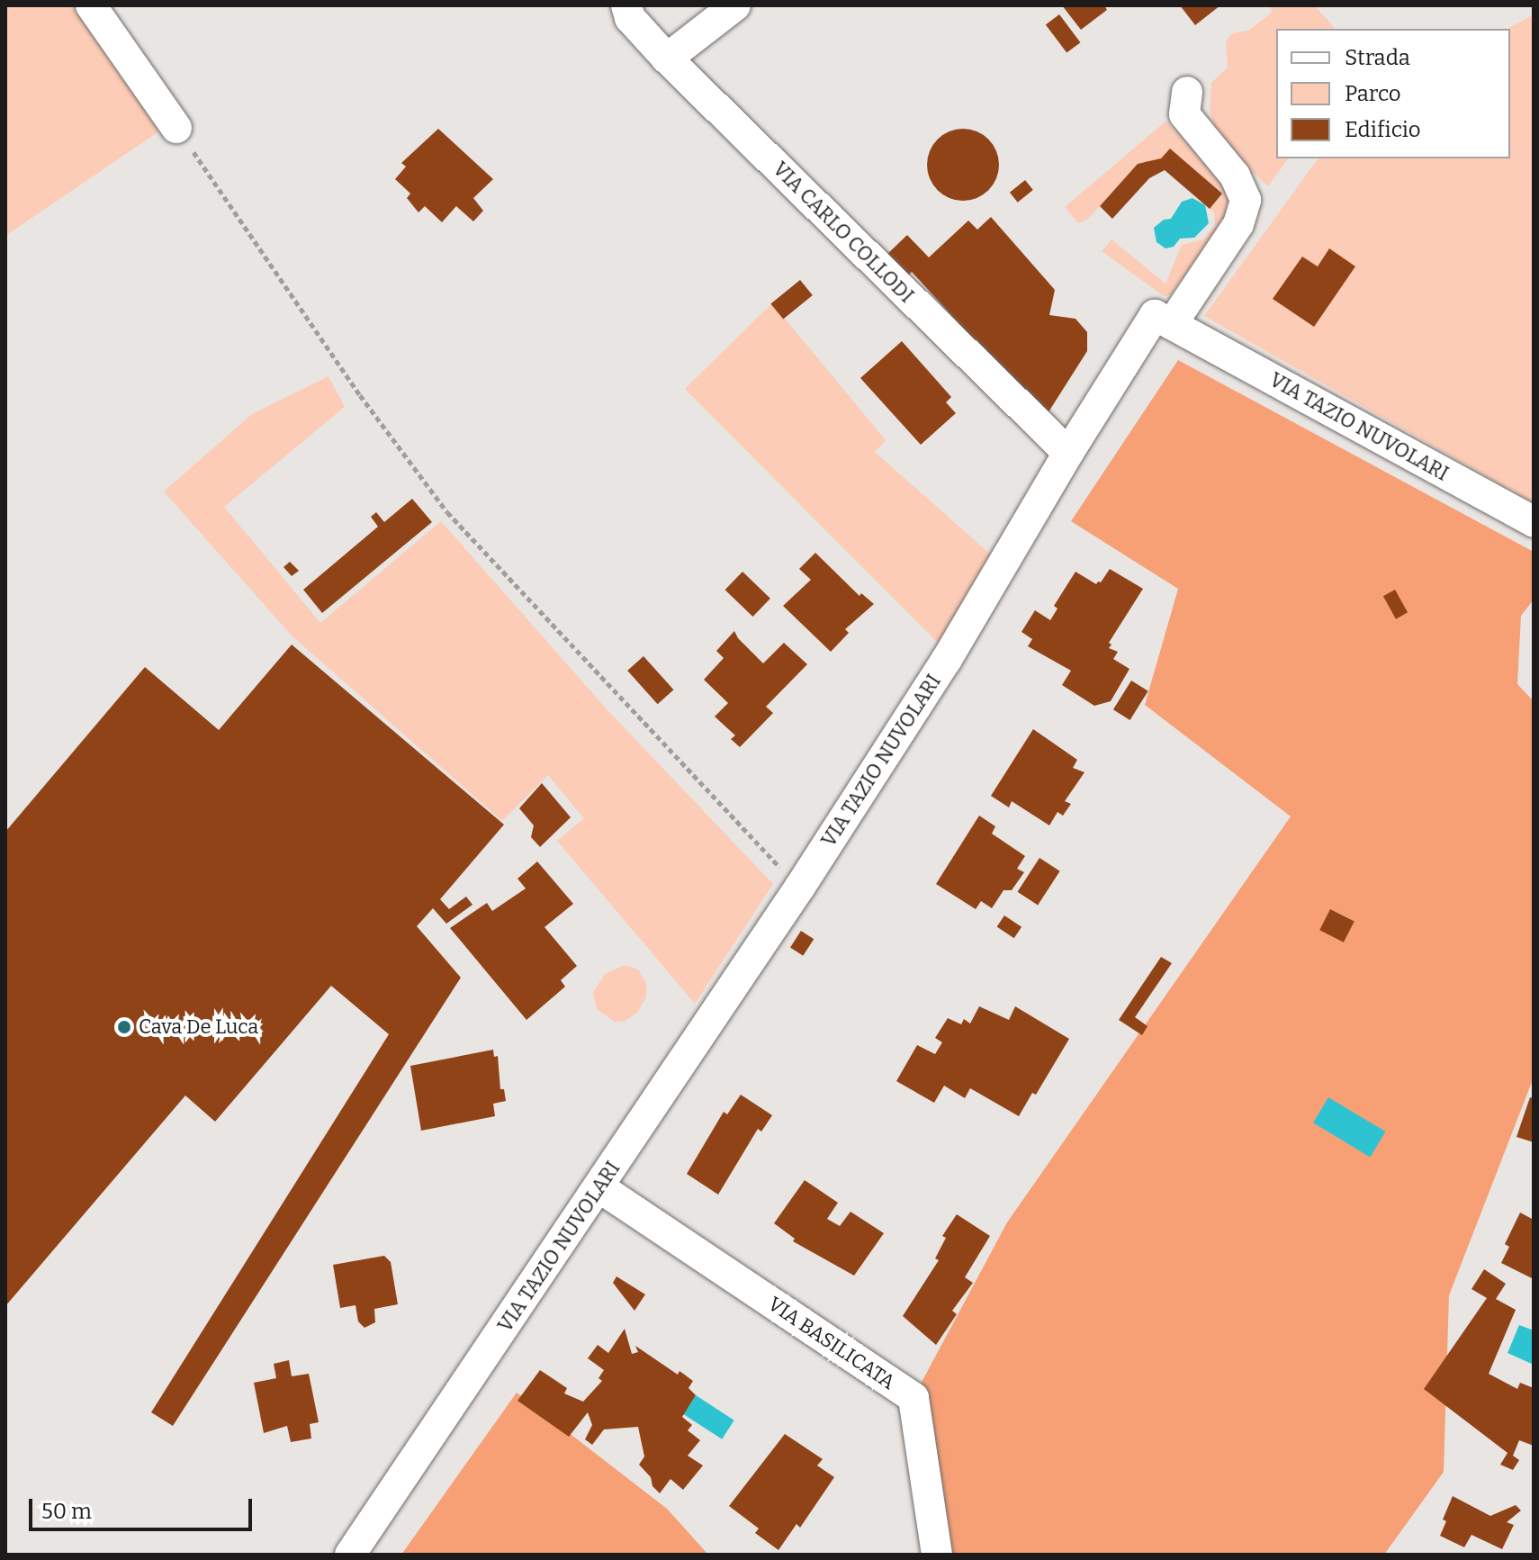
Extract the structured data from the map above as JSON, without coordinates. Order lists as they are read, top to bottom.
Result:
{
  "streets": {
    "street": ["VIA CARLO COLLODI", "VIA TAZIO NUVOLARI", "VIA BASILICATA"]
  },
  "crossings": [
    ["VIA CARLO COLLODI", "VIA TAZIO NUVOLARI"],
    ["VIA TAZIO NUVOLARI", "VIA BASILICATA"]
  ],
  "places": ["Cava De Luca"],
  "legend": ["Strada", "Parco", "Edificio"],
  "scale_bar": "50 m"
}
